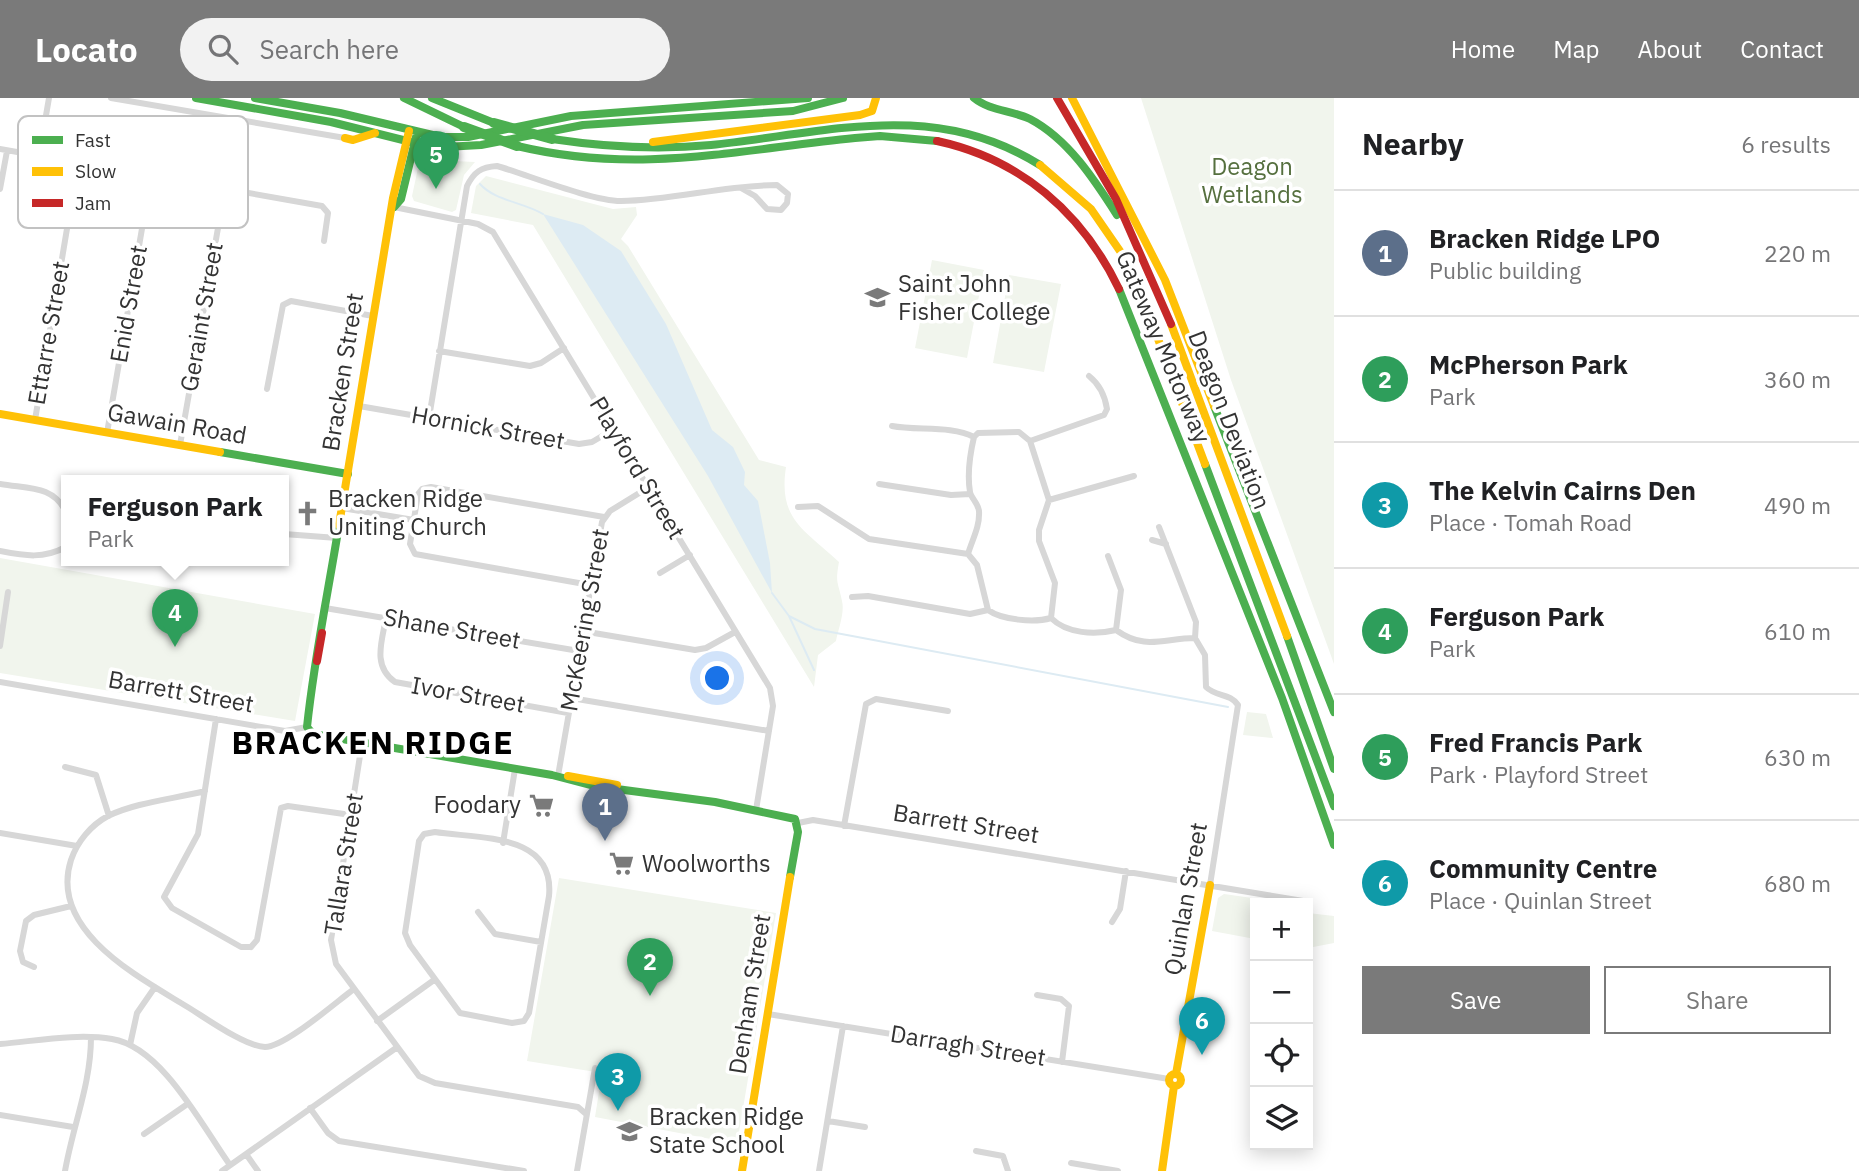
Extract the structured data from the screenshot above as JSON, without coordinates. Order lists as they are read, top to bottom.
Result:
{
  "streets": {
    "main road": [
      "Gateway Motorway",
      "Bracken Street",
      "Deagon Deviation",
      "Gawain Road",
      "Barrett Street",
      "Quinlan Street",
      "Denham Street"
    ],
    "street": [
      "Enid Street",
      "Geraint Street",
      "Ettarre Street",
      "Hornick Street",
      "Playford Street",
      "McKeering Street",
      "Shane Street",
      "Ivor Street",
      "Tallara Street",
      "Darragh Street"
    ]
  },
  "crossings": [
    ["Enid Street", "Gawain Road"],
    ["Geraint Street", "Gawain Road"],
    ["Ettarre Street", "Gawain Road"],
    ["Bracken Street", "Gawain Road"],
    ["Bracken Street", "Hornick Street"],
    ["Bracken Street", "Playford Street"],
    ["Bracken Street", "Shane Street"],
    ["Bracken Street", "Barrett Street"],
    ["Hornick Street", "Playford Street"],
    ["Playford Street", "McKeering Street"],
    ["Playford Street", "Barrett Street"],
    ["McKeering Street", "Shane Street"],
    ["McKeering Street", "Barrett Street"],
    ["McKeering Street", "Ivor Street"],
    ["Shane Street", "Ivor Street"],
    ["Barrett Street", "Tallara Street"],
    ["Barrett Street", "Quinlan Street"],
    ["Barrett Street", "Denham Street"],
    ["Quinlan Street", "Darragh Street"],
    ["Denham Street", "Darragh Street"]
  ],
  "districts": ["BRACKEN RIDGE"],
  "parks": ["Deagon Wetlands"],
  "places": {
    "school or university": ["Saint John Fisher College", "Bracken Ridge State School"],
    "church": ["Bracken Ridge Uniting Church"],
    "supermarket": ["Foodary", "Woolworths"]
  },
  "legend": ["Fast", "Slow", "Jam"],
  "page": {
    "header": "Locato",
    "search": "Search here",
    "nav": [
      "Home",
      "Map",
      "About",
      "Contact"
    ],
    "heading": ["Nearby", "6 results"],
    "pins": [
      "5",
      "4",
      "1",
      "2",
      "6",
      "3"
    ],
    "list": [
      {
        "mark": "1",
        "name": "Bracken Ridge LPO",
        "note": "Public building",
        "value": "220 m"
      },
      {
        "mark": "2",
        "name": "McPherson Park",
        "note": "Park",
        "value": "360 m"
      },
      {
        "mark": "3",
        "name": "The Kelvin Cairns Den",
        "note": "Place · Tomah Road",
        "value": "490 m"
      },
      {
        "mark": "4",
        "name": "Ferguson Park",
        "note": "Park",
        "value": "610 m"
      },
      {
        "mark": "5",
        "name": "Fred Francis Park",
        "note": "Park · Playford Street",
        "value": "630 m"
      },
      {
        "mark": "6",
        "name": "Community Centre",
        "note": "Place · Quinlan Street",
        "value": "680 m"
      }
    ],
    "popup": ["Ferguson Park", "Park"],
    "map_buttons": ["+", "−"],
    "buttons": ["Save", "Share"]
  }
}
